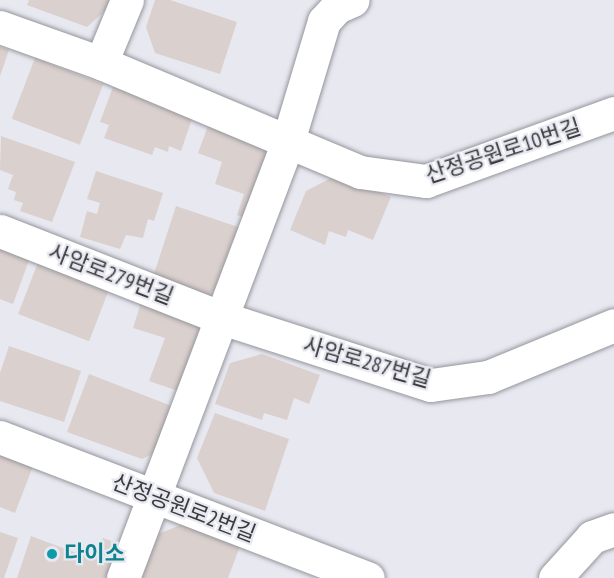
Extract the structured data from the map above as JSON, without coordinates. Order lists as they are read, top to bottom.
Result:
{
  "streets": {
    "street": [
      "산정공원로10번길",
      "사암로279번길",
      "사암로287번길",
      "산정공원로2번길"
    ]
  },
  "crossings": [
    ["사암로279번길", "사암로287번길"]
  ],
  "places": ["다이소"]
}
